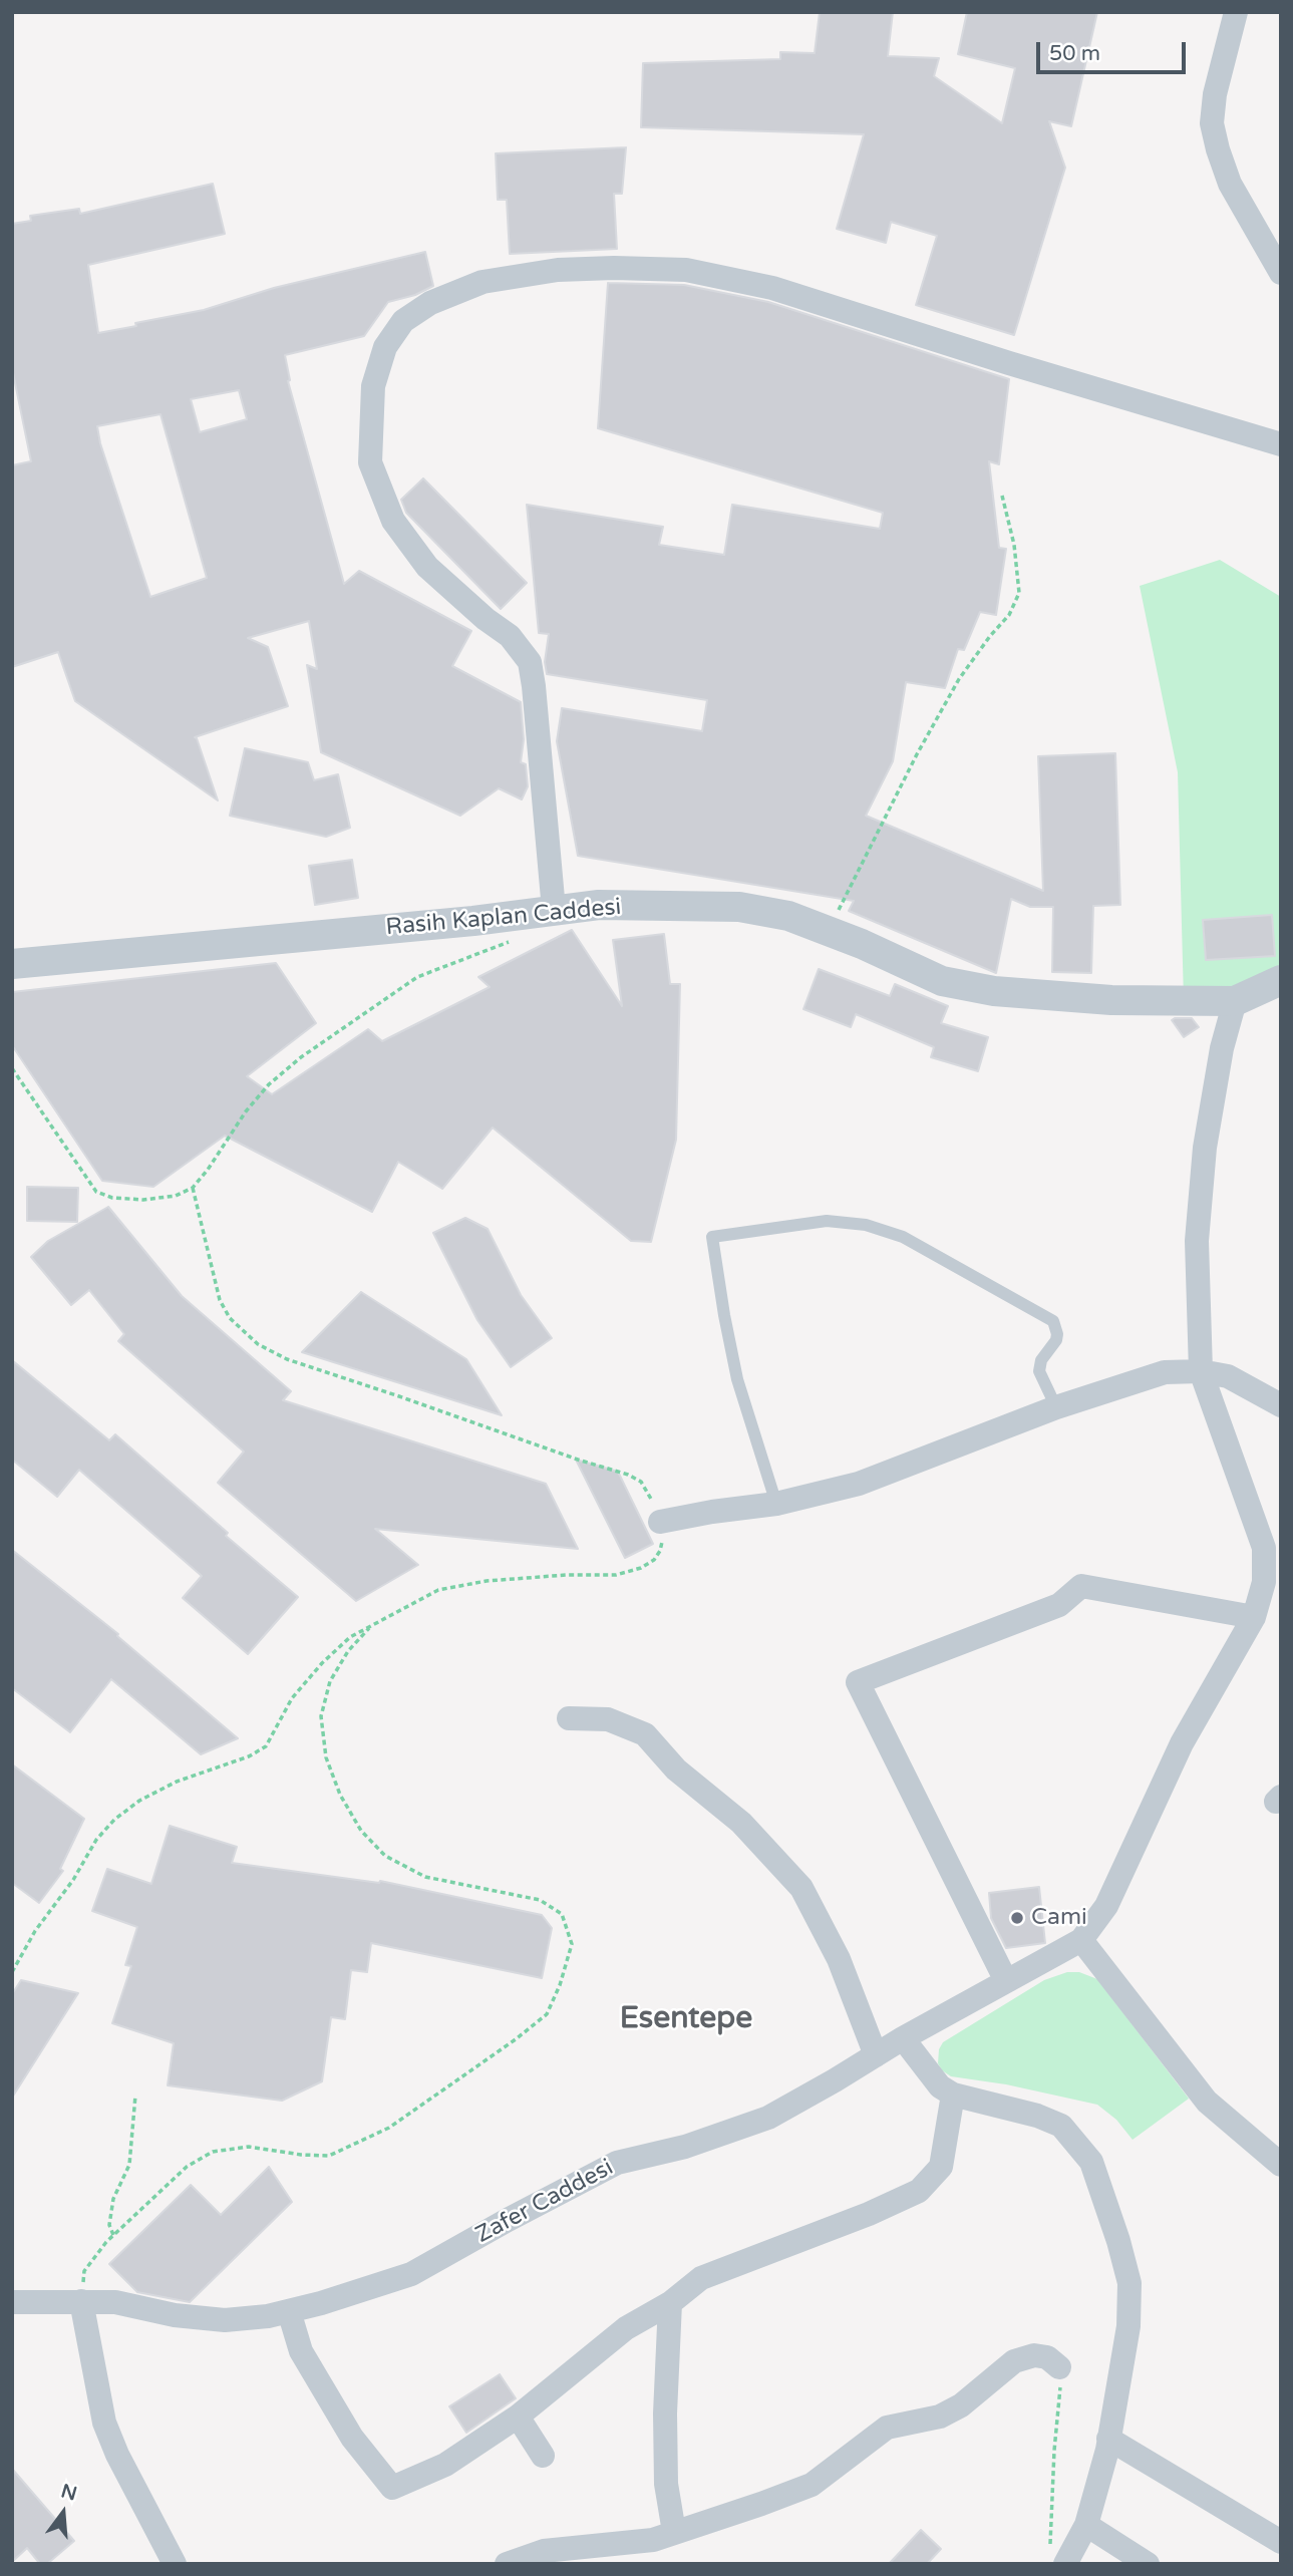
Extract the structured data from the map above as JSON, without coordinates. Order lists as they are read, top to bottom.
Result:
{
  "streets": {
    "street": ["Rasih Kaplan Caddesi", "Zafer Caddesi"]
  },
  "districts": ["Esentepe"],
  "places": ["Cami"],
  "scale_bar": "50 m",
  "north": "top"
}
